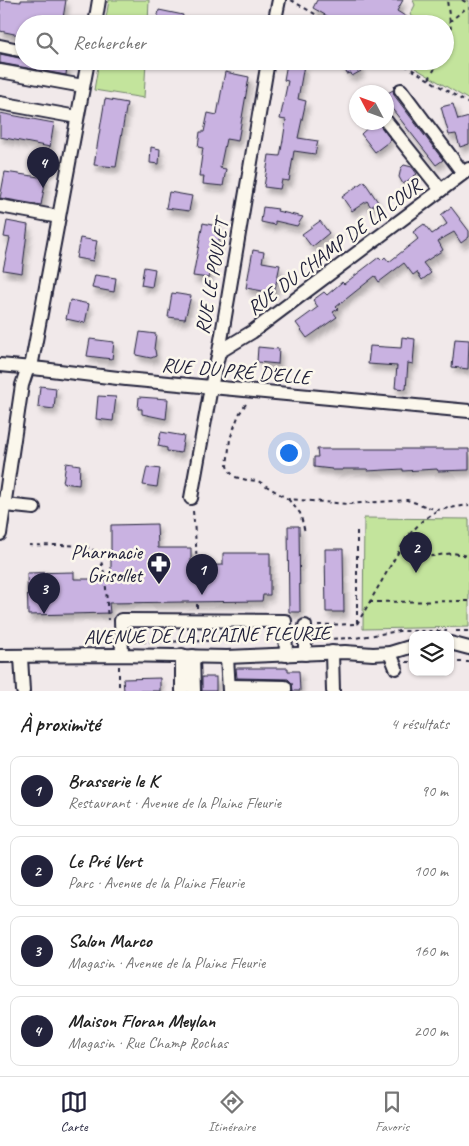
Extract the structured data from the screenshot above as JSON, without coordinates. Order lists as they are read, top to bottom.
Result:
{
  "streets": {
    "street": [
      "RUE DU CHAMP DE LA COUR",
      "RUE LE POULET",
      "RUE DU PRÉ D'ELLE",
      "AVENUE DE LA PLAINE FLEURIE"
    ]
  },
  "crossings": [
    ["RUE DU CHAMP DE LA COUR", "RUE LE POULET"],
    ["RUE LE POULET", "RUE DU PRÉ D'ELLE"]
  ],
  "places": {
    "pharmacy": ["Pharmacie Grisollet"]
  },
  "north": "top left",
  "page": {
    "search": "Rechercher",
    "pins": [
      "4",
      "2",
      "1",
      "3"
    ],
    "heading": ["À proximité", "4 résultats"],
    "list": [
      {
        "mark": "1",
        "name": "Brasserie le K",
        "note": "Restaurant · Avenue de la Plaine Fleurie",
        "value": "90 m"
      },
      {
        "mark": "2",
        "name": "Le Pré Vert",
        "note": "Parc · Avenue de la Plaine Fleurie",
        "value": "100 m"
      },
      {
        "mark": "3",
        "name": "Salon Marco",
        "note": "Magasin · Avenue de la Plaine Fleurie",
        "value": "160 m"
      },
      {
        "mark": "4",
        "name": "Maison Floran Meylan",
        "note": "Magasin · Rue Champ Rochas",
        "value": "200 m"
      }
    ],
    "nav": ["Carte", "Itinéraire", "Favoris"]
  }
}
